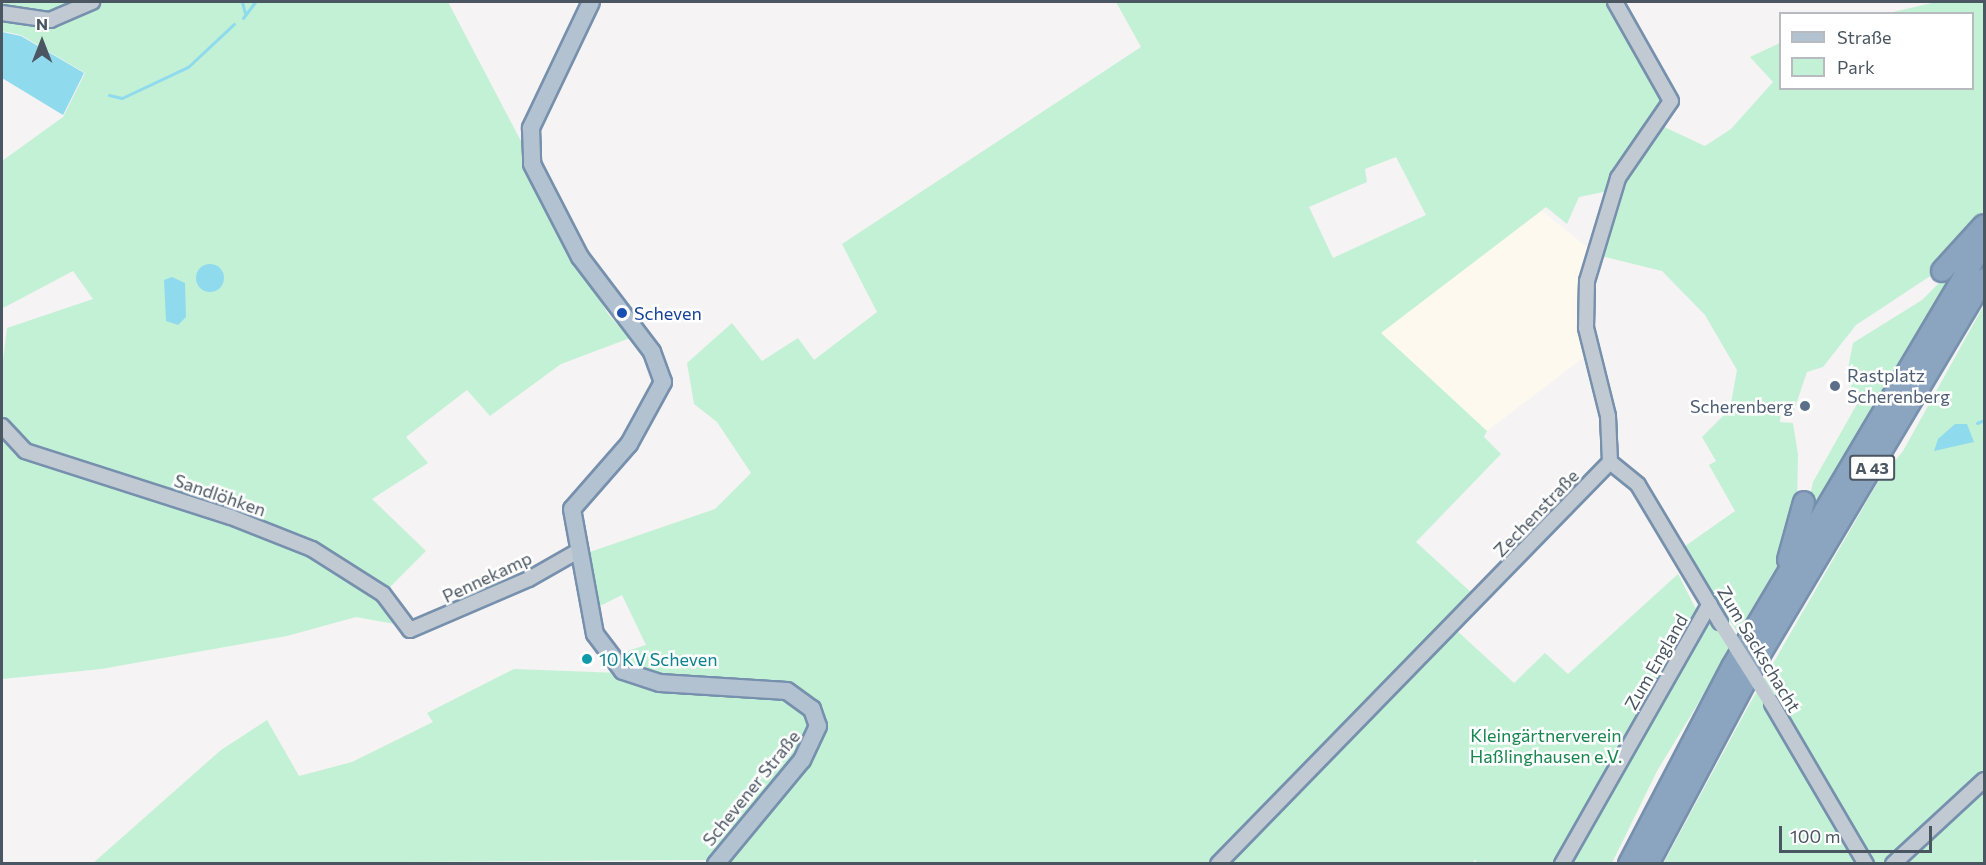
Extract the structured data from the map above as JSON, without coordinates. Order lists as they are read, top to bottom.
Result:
{
  "streets": {
    "highway": ["A 43"],
    "main road": ["Schevener Straße"],
    "street": [
      "Sandlöhken",
      "Zechenstraße",
      "Pennekamp",
      "Zum Sackschacht",
      "Zum England"
    ]
  },
  "crossings": [
    ["Sandlöhken", "Pennekamp"],
    ["Zechenstraße", "Zum Sackschacht"],
    ["Pennekamp", "Schevener Straße"],
    ["Zum Sackschacht", "Zum England"]
  ],
  "parks": ["Kleingärtnerverein Haßlinghausen e.V."],
  "places": [
    "Scheven",
    "Rastplatz Scherenberg",
    "Scherenberg",
    "10 KV Scheven"
  ],
  "legend": ["Straße", "Park"],
  "scale_bar": "100 m",
  "north": "top"
}
